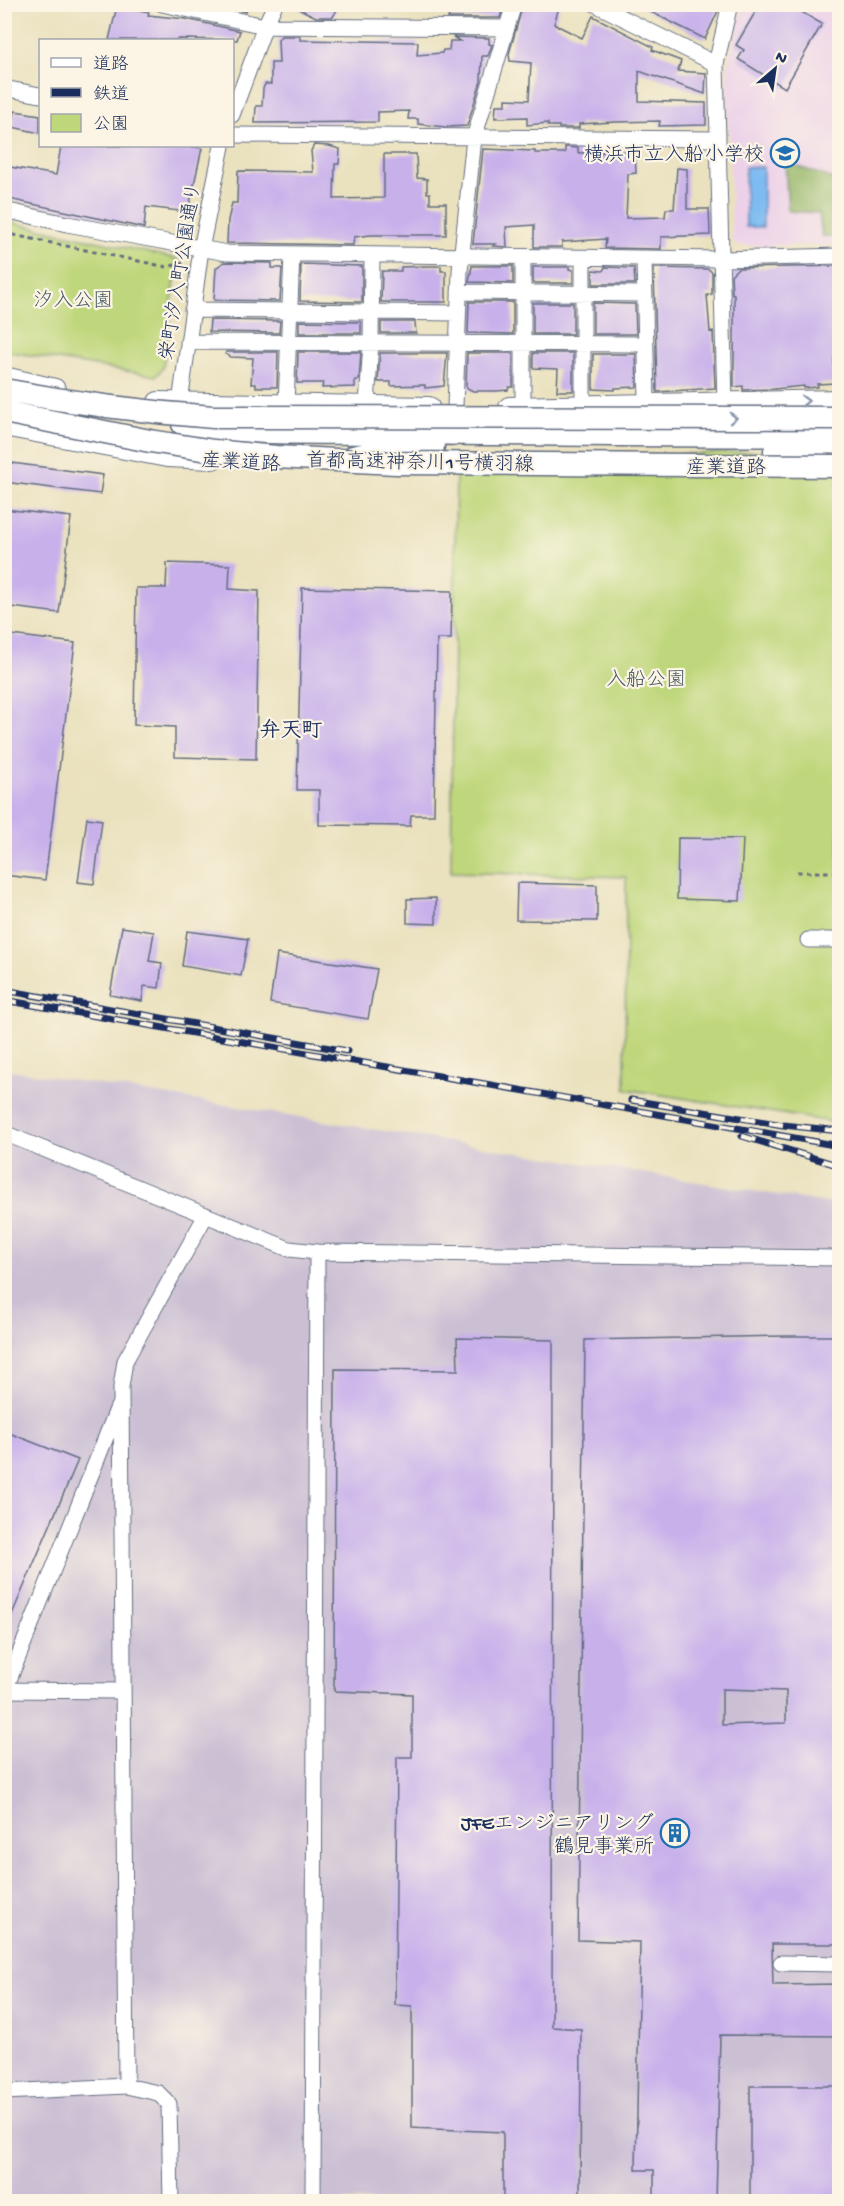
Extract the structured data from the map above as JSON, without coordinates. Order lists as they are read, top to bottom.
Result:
{
  "streets": {
    "highway": ["首都高速神奈川1号横羽線"],
    "main road": ["産業道路"],
    "street": ["栄町汐入町公園通り"]
  },
  "crossings": [
    ["産業道路", "首都高速神奈川1号横羽線"]
  ],
  "districts": ["弁天町"],
  "parks": ["汐入公園", "入船公園"],
  "places": {
    "school or university": ["横浜市立入船小学校"],
    "building": ["JFEエンジニアリング 鶴見事業所"]
  },
  "legend": ["道路", "鉄道", "公園"],
  "north": "top right"
}
